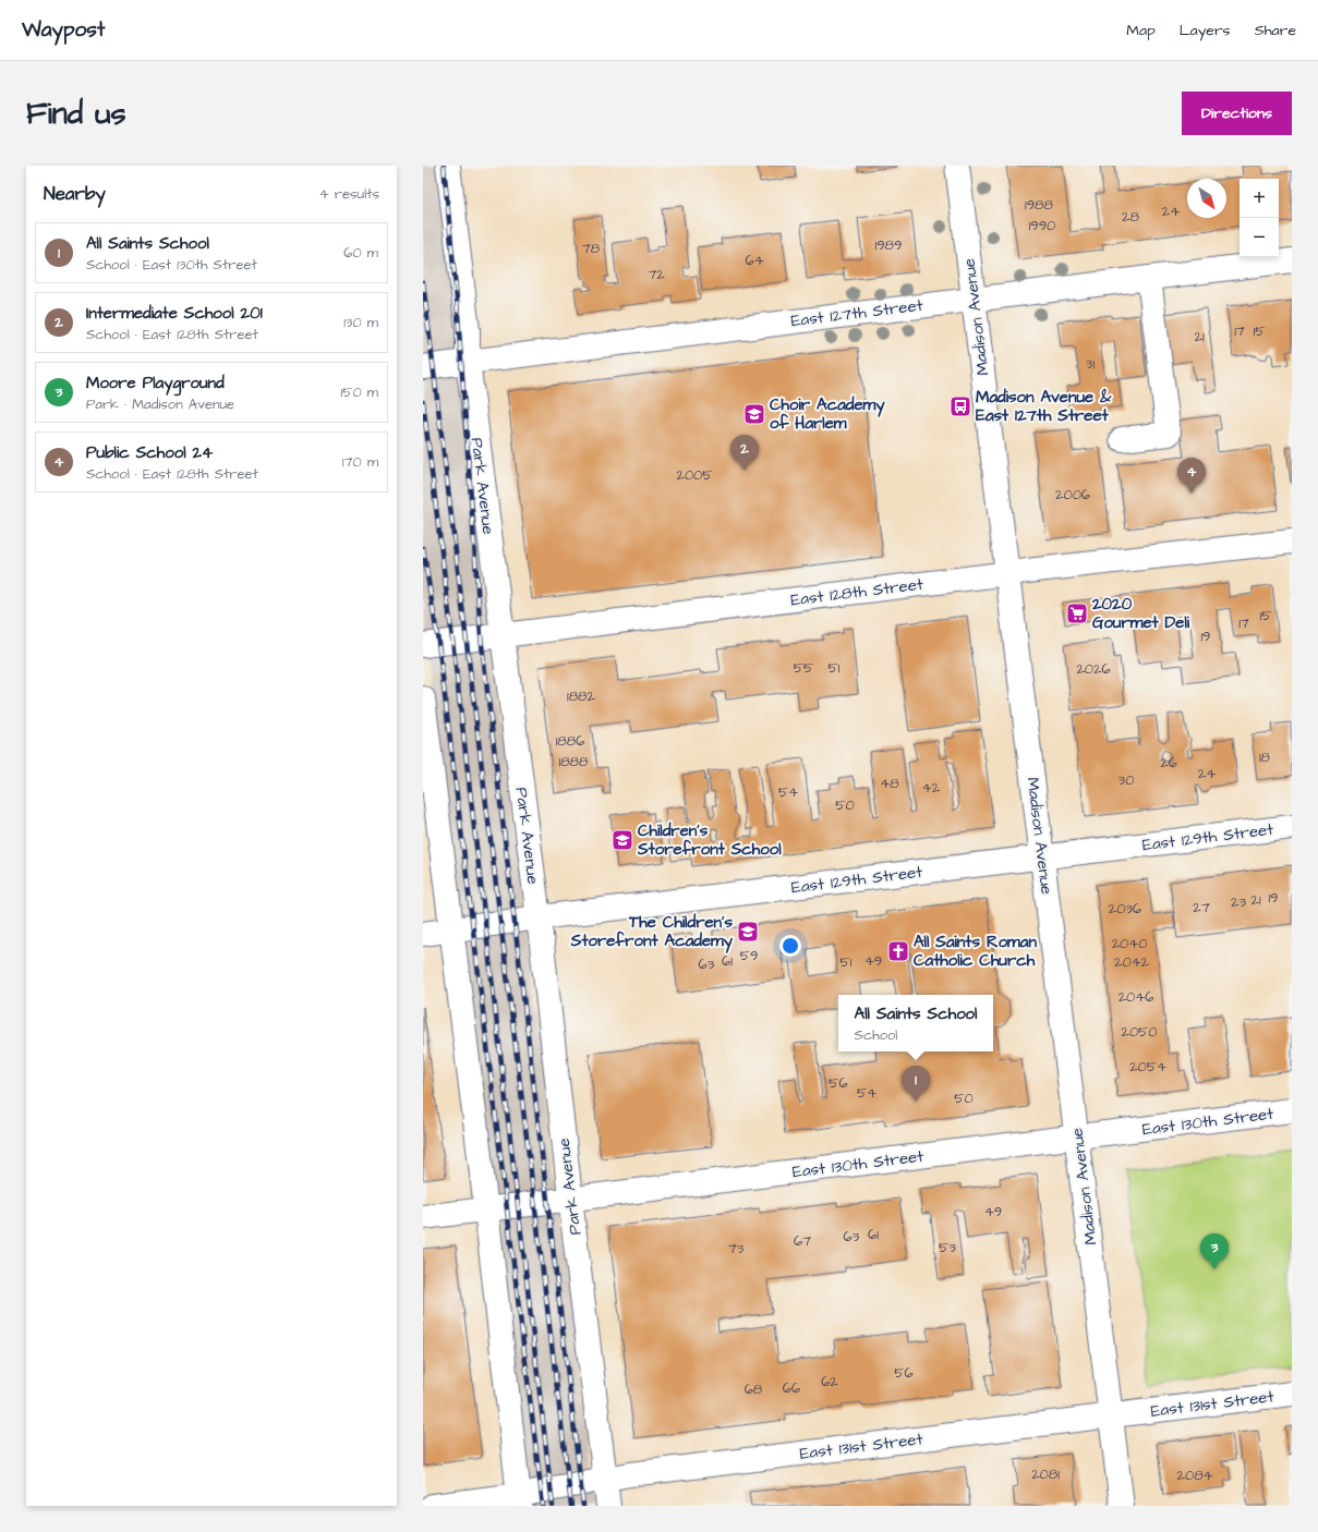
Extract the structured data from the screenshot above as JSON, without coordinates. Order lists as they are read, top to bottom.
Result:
{
  "streets": {
    "street": [
      "East 127th Street",
      "Madison Avenue",
      "Park Avenue",
      "East 128th Street",
      "East 129th Street",
      "East 130th Street",
      "East 131st Street"
    ]
  },
  "crossings": [
    ["East 127th Street", "Madison Avenue"],
    ["East 127th Street", "Park Avenue"],
    ["Madison Avenue", "East 128th Street"],
    ["Madison Avenue", "East 129th Street"],
    ["Madison Avenue", "East 130th Street"],
    ["Madison Avenue", "East 131st Street"],
    ["Park Avenue", "East 128th Street"],
    ["Park Avenue", "East 129th Street"],
    ["Park Avenue", "East 130th Street"],
    ["Park Avenue", "East 131st Street"]
  ],
  "places": {
    "bus stop": ["Madison Avenue & East 127th Street"],
    "school or university": ["Choir Academy of Harlem", "Children's Storefront School", "The Children's Storefront Academy"],
    "supermarket": ["2020 Gourmet Deli"],
    "church": ["All Saints Roman Catholic Church"]
  },
  "house_numbers": [
    "1988",
    "24",
    "28",
    "1990",
    "1989",
    "78",
    "64",
    "72",
    "17",
    "15",
    "21",
    "31",
    "2005",
    "2006",
    "15",
    "17",
    "19",
    "55",
    "51",
    "2026",
    "1882",
    "1886",
    "18",
    "1888",
    "26",
    "24",
    "30",
    "48",
    "42",
    "54",
    "50",
    "19",
    "21",
    "23",
    "27",
    "2036",
    "2040",
    "59",
    "61",
    "49",
    "51",
    "2042",
    "63",
    "2046",
    "2050",
    "2054",
    "56",
    "54",
    "50",
    "49",
    "61",
    "63",
    "67",
    "53",
    "73",
    "56",
    "62",
    "66",
    "68",
    "2081",
    "2084"
  ],
  "north": "bottom right",
  "page": {
    "header": "Waypost",
    "nav": ["Map", "Layers", "Share"],
    "buttons": "Directions",
    "title": "Find us",
    "heading": ["Nearby", "4 results"],
    "map_buttons": ["+", "−"],
    "list": [
      {
        "mark": "1",
        "name": "All Saints School",
        "note": "School · East 130th Street",
        "value": "60 m"
      },
      {
        "mark": "2",
        "name": "Intermediate School 201",
        "note": "School · East 128th Street",
        "value": "130 m"
      },
      {
        "mark": "3",
        "name": "Moore Playground",
        "note": "Park · Madison Avenue",
        "value": "150 m"
      },
      {
        "mark": "4",
        "name": "Public School 24",
        "note": "School · East 128th Street",
        "value": "170 m"
      }
    ],
    "pins": [
      "2",
      "4",
      "1",
      "3"
    ],
    "popup": ["All Saints School", "School"]
  }
}
